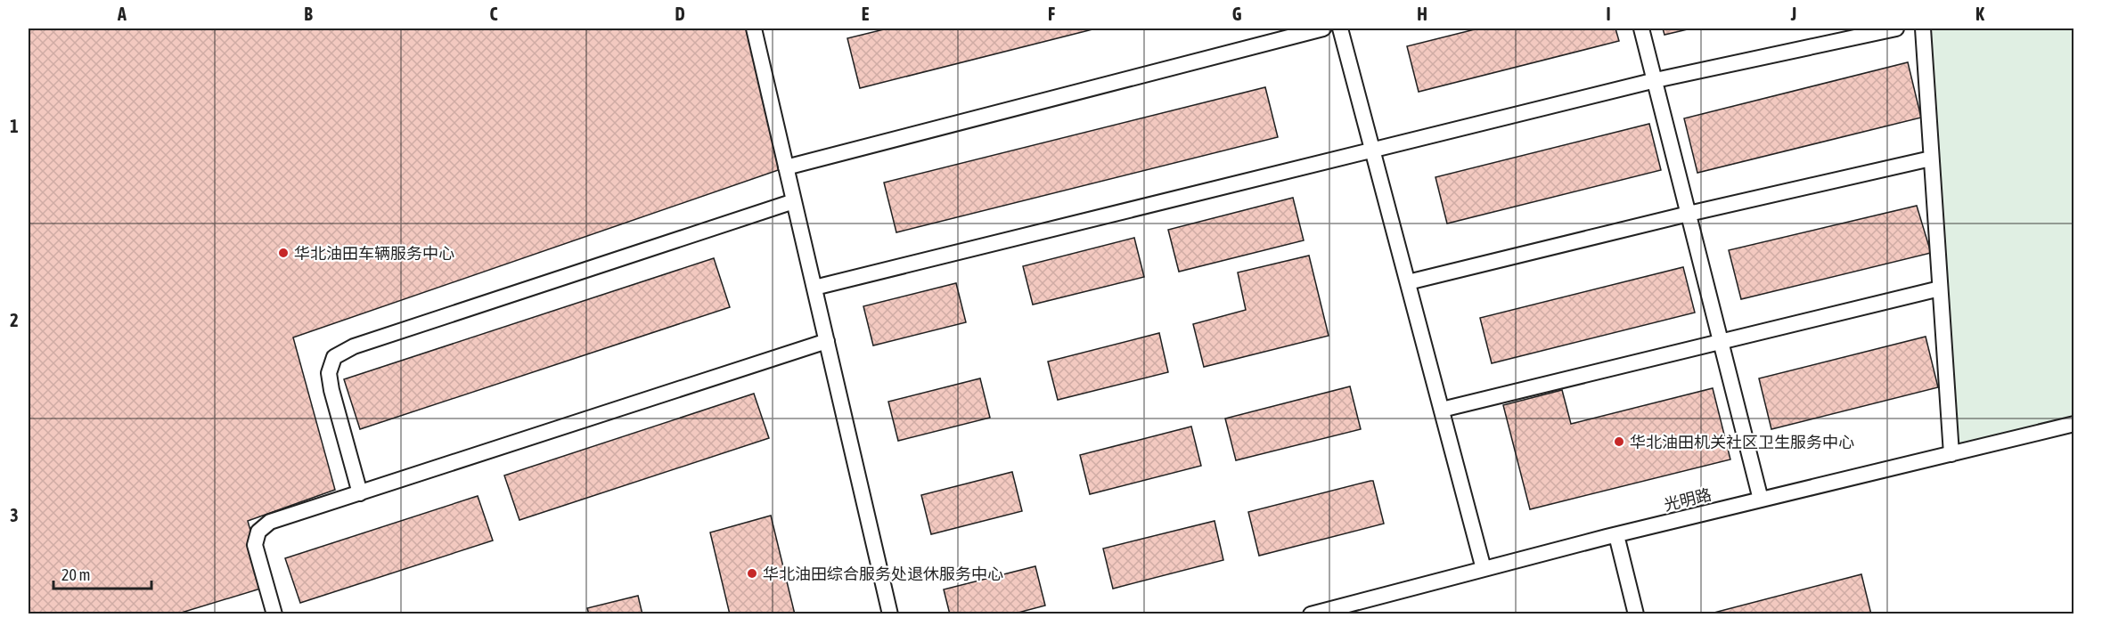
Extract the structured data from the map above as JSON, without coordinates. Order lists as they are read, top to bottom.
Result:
{
  "streets": {
    "lane": ["光明路"]
  },
  "places": ["华北油田车辆服务中心", "华北油田机关社区卫生服务中心", "华北油田综合服务处退休服务中心"],
  "scale_bar": "20 m",
  "grid": {
    "columns": [
      "A",
      "B",
      "C",
      "D",
      "E",
      "F",
      "G",
      "H",
      "I",
      "J",
      "K"
    ],
    "rows": ["1", "2", "3"]
  }
}
